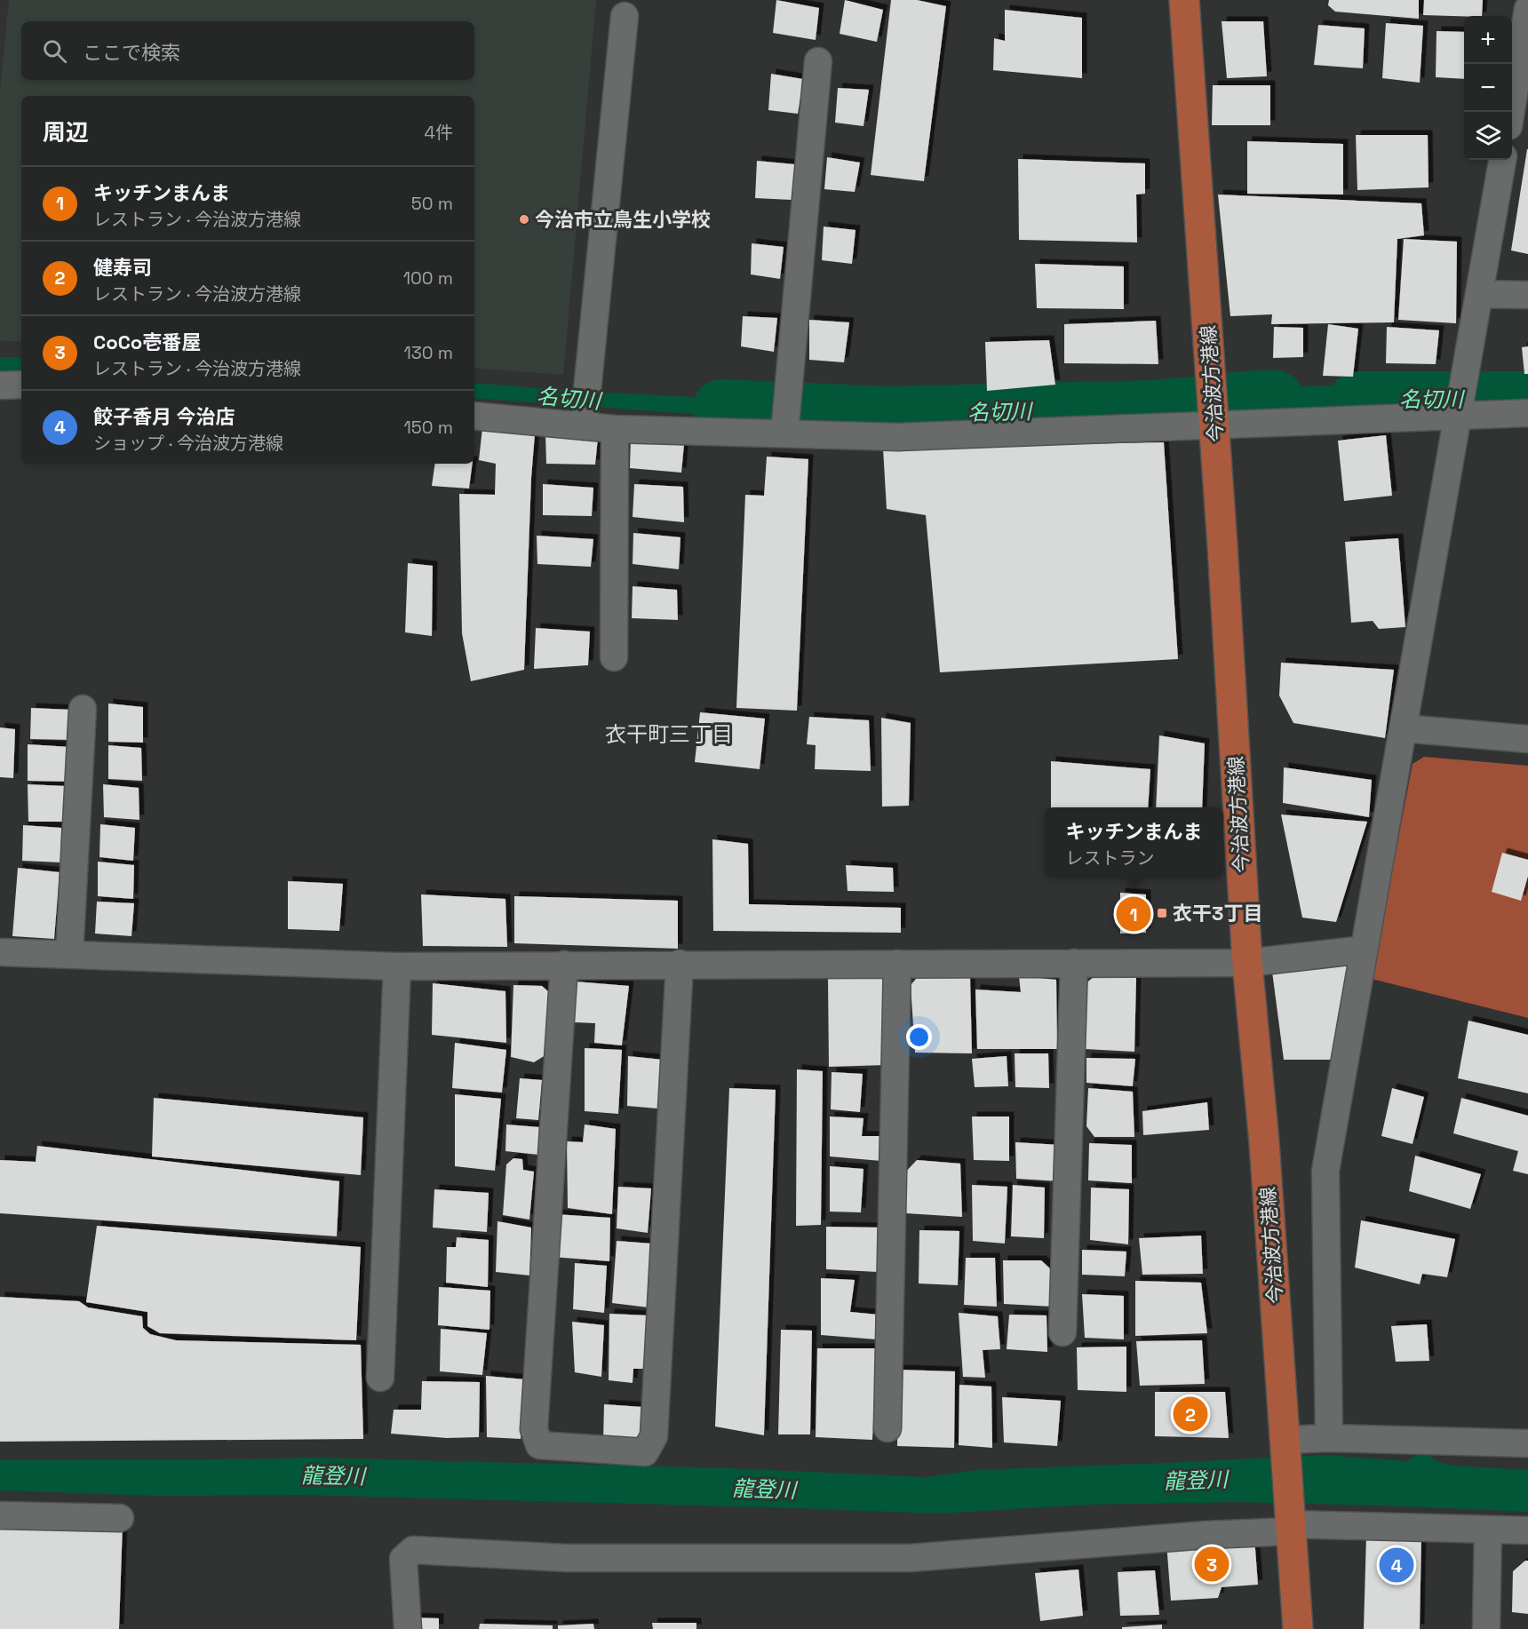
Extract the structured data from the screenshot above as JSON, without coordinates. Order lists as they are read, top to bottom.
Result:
{
  "streets": {
    "main road": ["今治波方港線"]
  },
  "districts": ["衣干町三丁目"],
  "water": ["名切川", "龍登川"],
  "places": {
    "other": ["今治市立鳥生小学校"],
    "transit": ["衣干3丁目"]
  },
  "page": {
    "map_buttons": ["+", "−"],
    "search": "ここで検索",
    "heading": ["周辺", "4件"],
    "list": [
      {
        "mark": "1",
        "name": "キッチンまんま",
        "note": "レストラン · 今治波方港線",
        "value": "50 m"
      },
      {
        "mark": "2",
        "name": "健寿司",
        "note": "レストラン · 今治波方港線",
        "value": "100 m"
      },
      {
        "mark": "3",
        "name": "CoCo壱番屋",
        "note": "レストラン · 今治波方港線",
        "value": "130 m"
      },
      {
        "mark": "4",
        "name": "餃子香月 今治店",
        "note": "ショップ · 今治波方港線",
        "value": "150 m"
      }
    ],
    "popup": ["キッチンまんま", "レストラン"],
    "pins": [
      "1",
      "2",
      "3",
      "4"
    ]
  }
}
